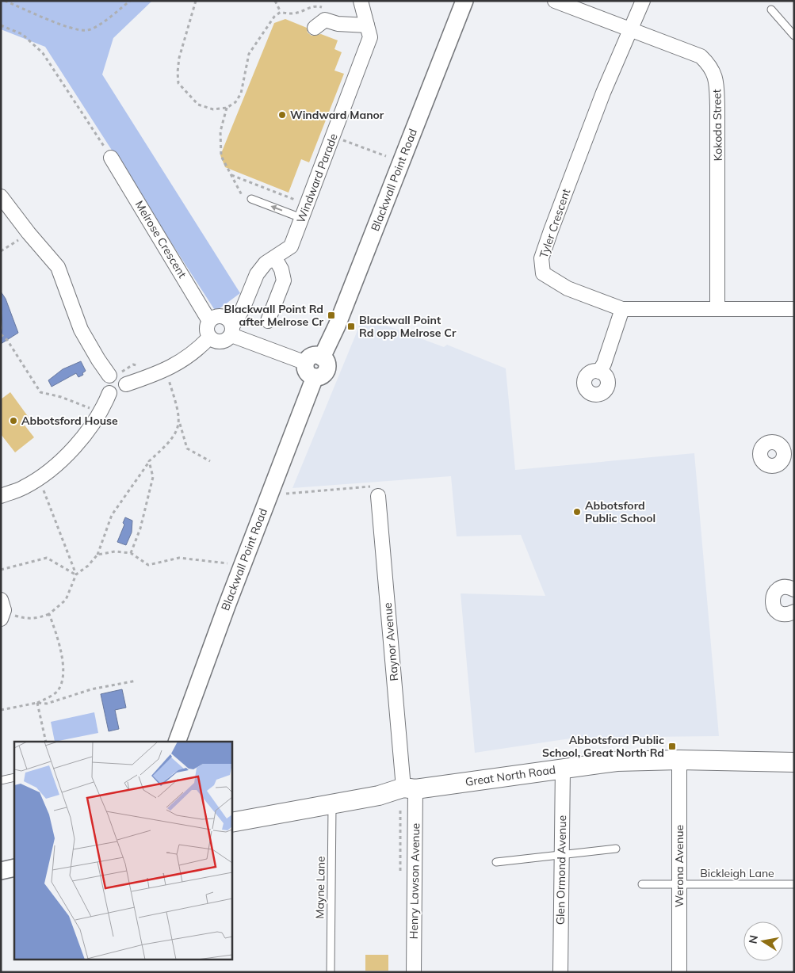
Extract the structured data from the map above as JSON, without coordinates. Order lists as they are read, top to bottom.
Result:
{
  "streets": {
    "main road": ["Great North Road"],
    "street": [
      "Kokoda Street",
      "Windward Parade",
      "Blackwall Point Road",
      "Tyler Crescent",
      "Melrose Crescent",
      "Raynor Avenue",
      "Werona Avenue",
      "Glen Ormond Avenue",
      "Henry Lawson Avenue"
    ],
    "lane": ["Bickleigh Lane", "Mayne Lane"]
  },
  "crossings": [
    ["Kokoda Street", "Tyler Crescent"],
    ["Windward Parade", "Melrose Crescent"],
    ["Raynor Avenue", "Great North Road"],
    ["Raynor Avenue", "Henry Lawson Avenue"],
    ["Great North Road", "Werona Avenue"],
    ["Great North Road", "Glen Ormond Avenue"],
    ["Great North Road", "Henry Lawson Avenue"],
    ["Great North Road", "Mayne Lane"],
    ["Werona Avenue", "Bickleigh Lane"]
  ],
  "places": {
    "other": ["Windward Manor", "Abbotsford House", "Abbotsford Public School"],
    "transit": ["Blackwall Point Rd after Melrose Cr", "Blackwall Point Rd opp Melrose Cr", "Abbotsford Public School, Great North Rd"]
  },
  "north": "left"
}
